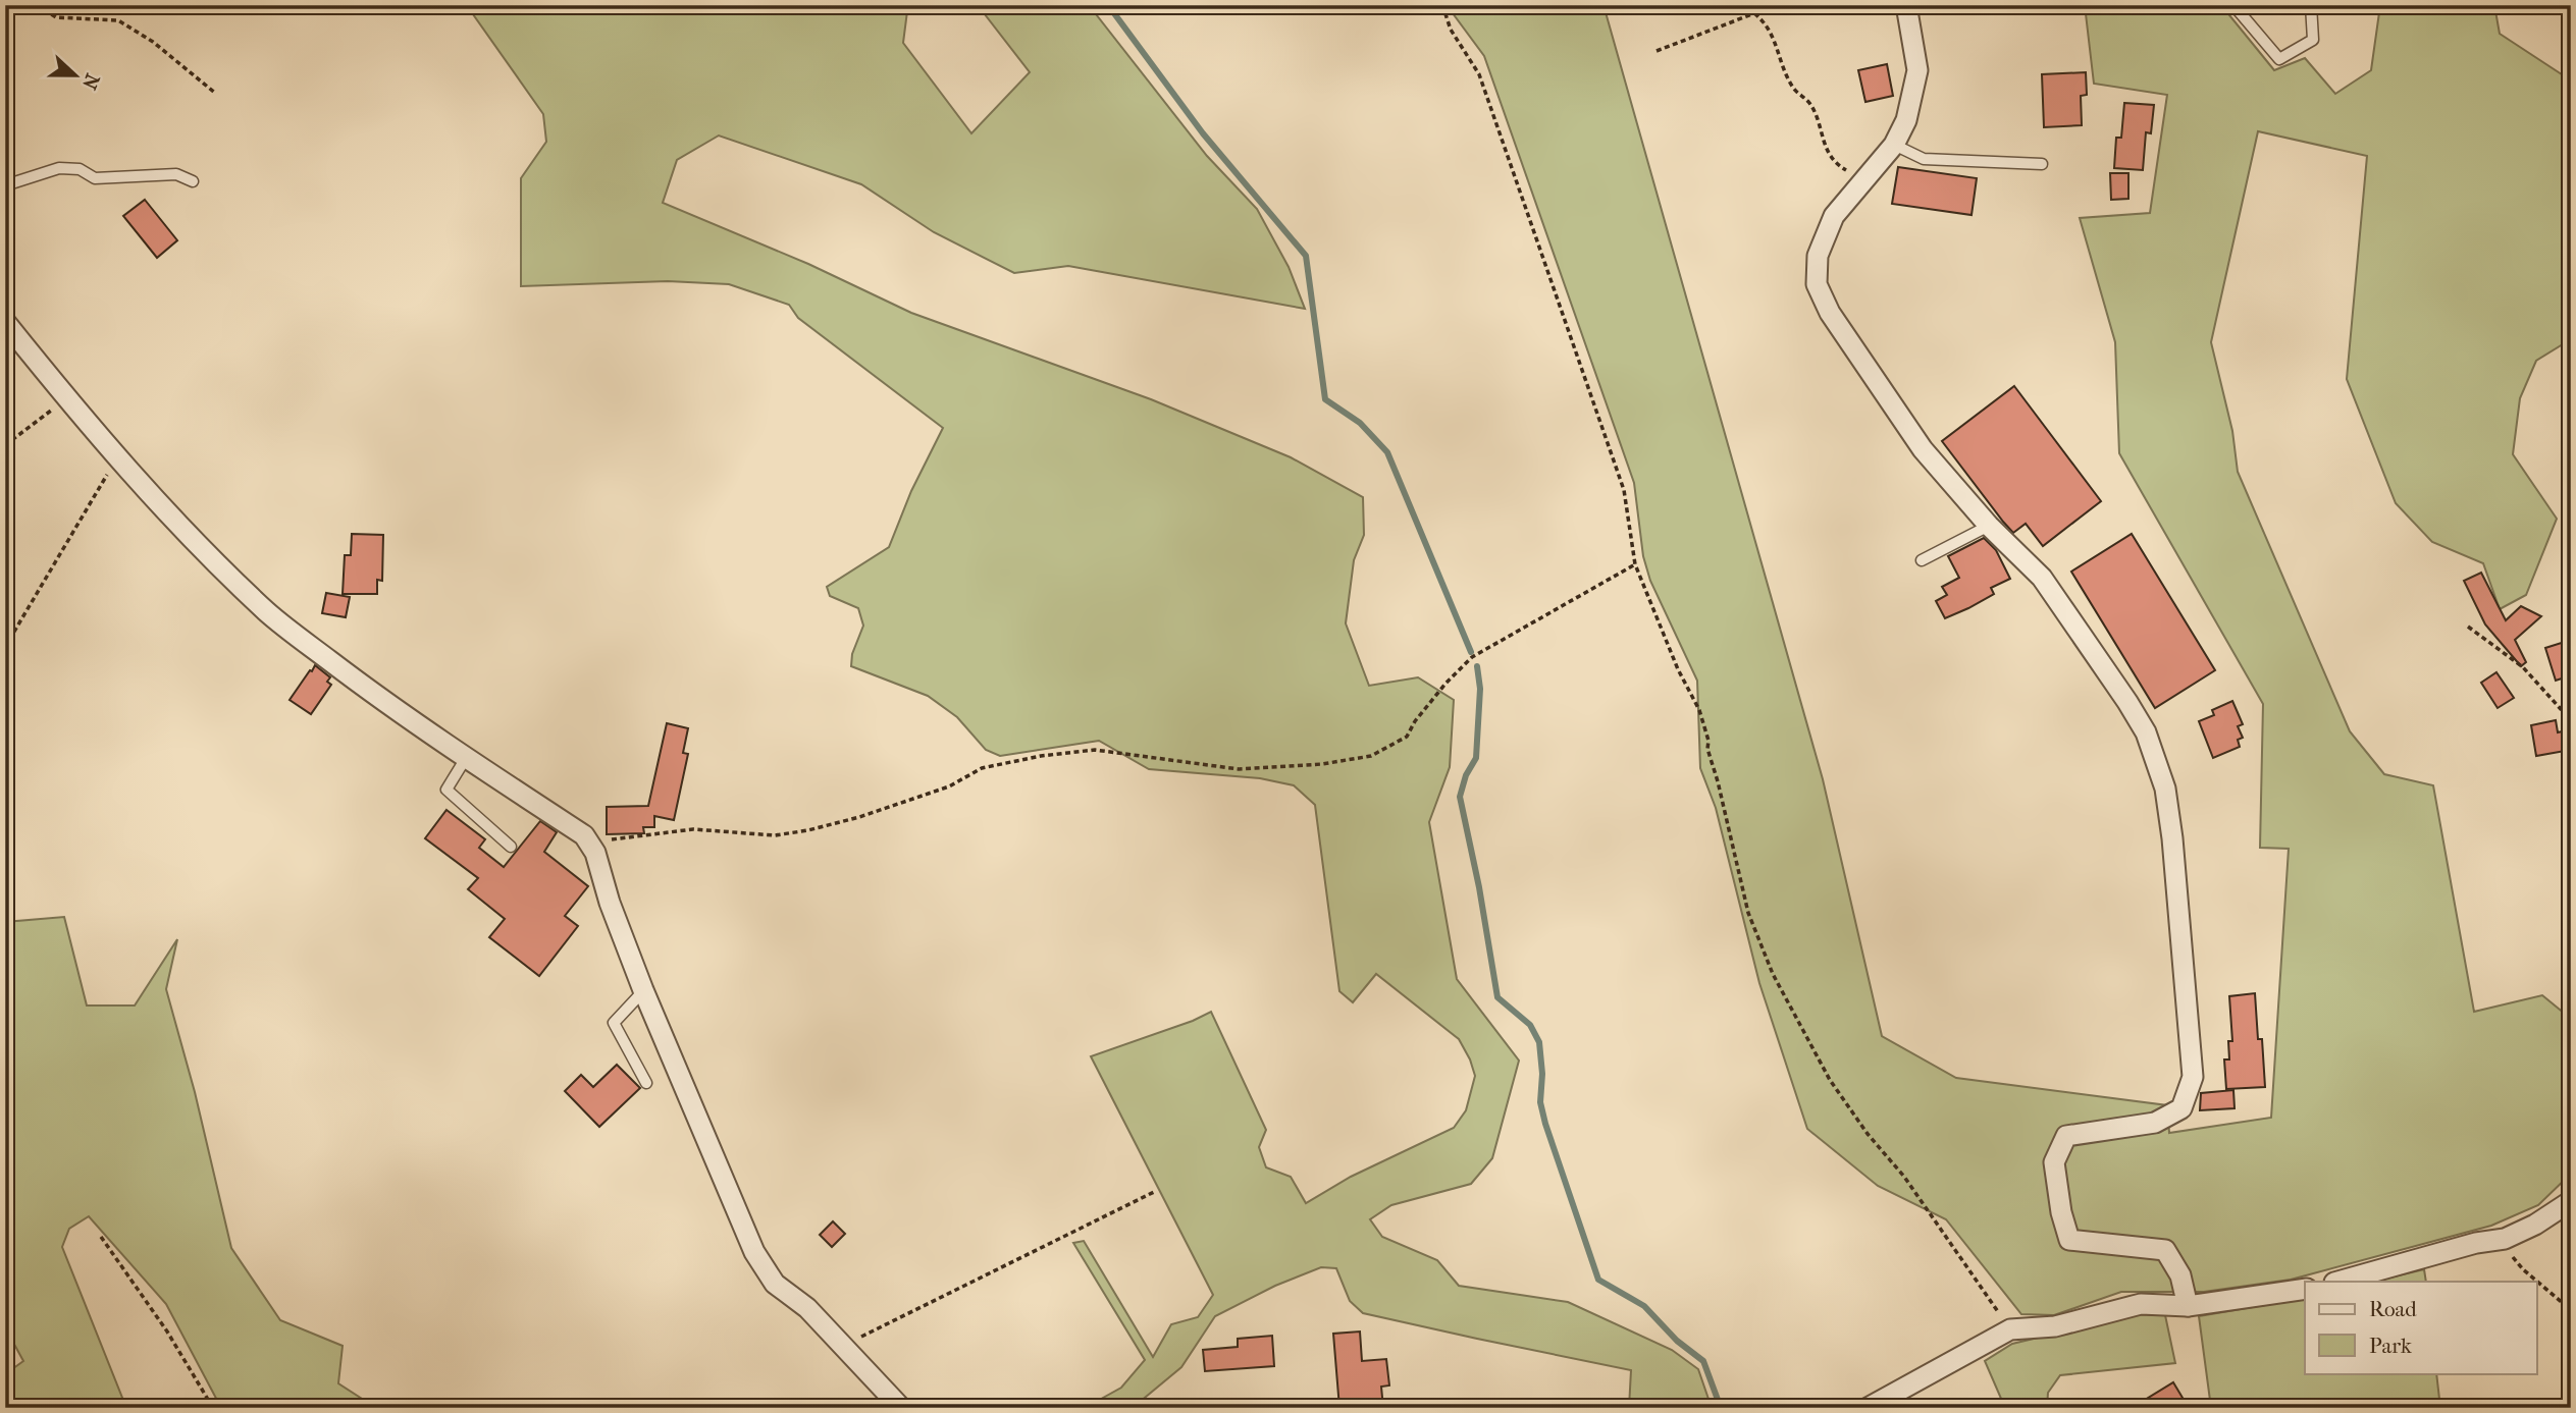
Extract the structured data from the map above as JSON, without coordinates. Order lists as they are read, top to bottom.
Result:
{
  "legend": ["Road", "Park"],
  "north": "right"
}
